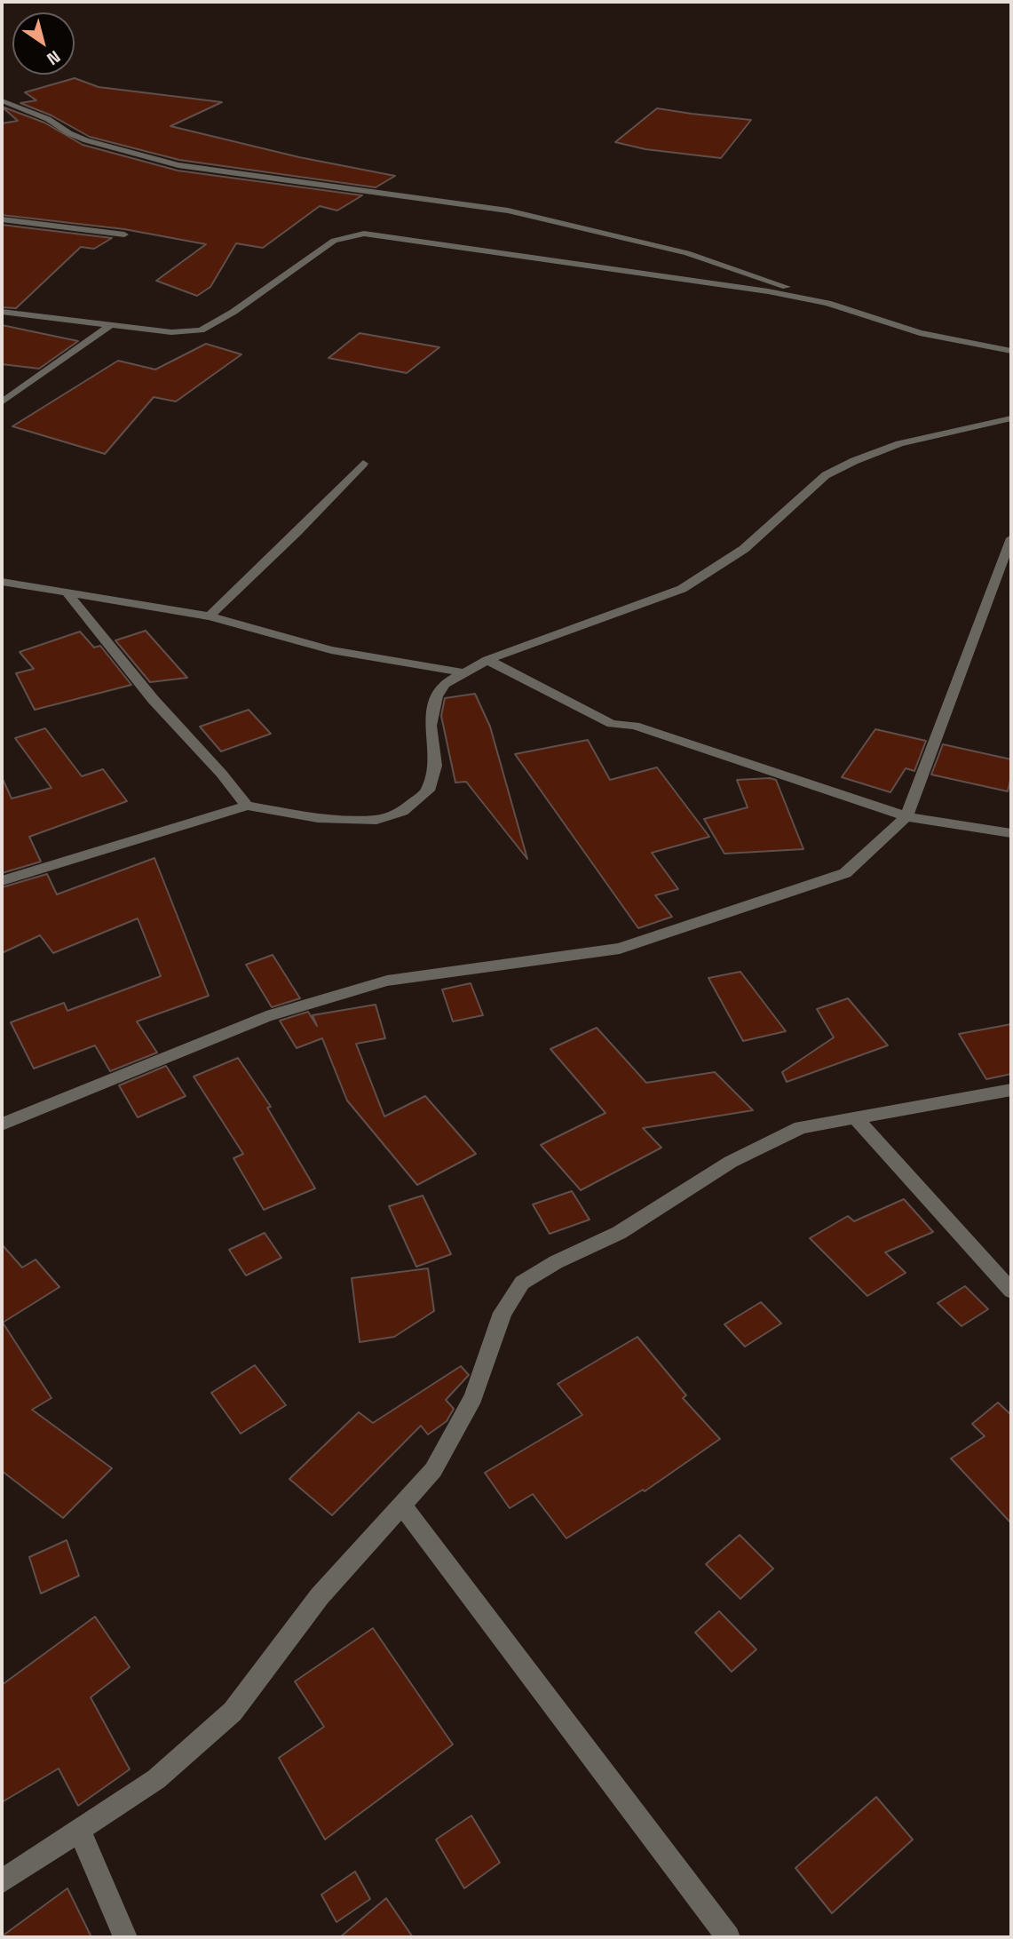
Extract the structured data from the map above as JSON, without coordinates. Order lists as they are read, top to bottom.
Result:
{
  "north": "bottom right"
}
